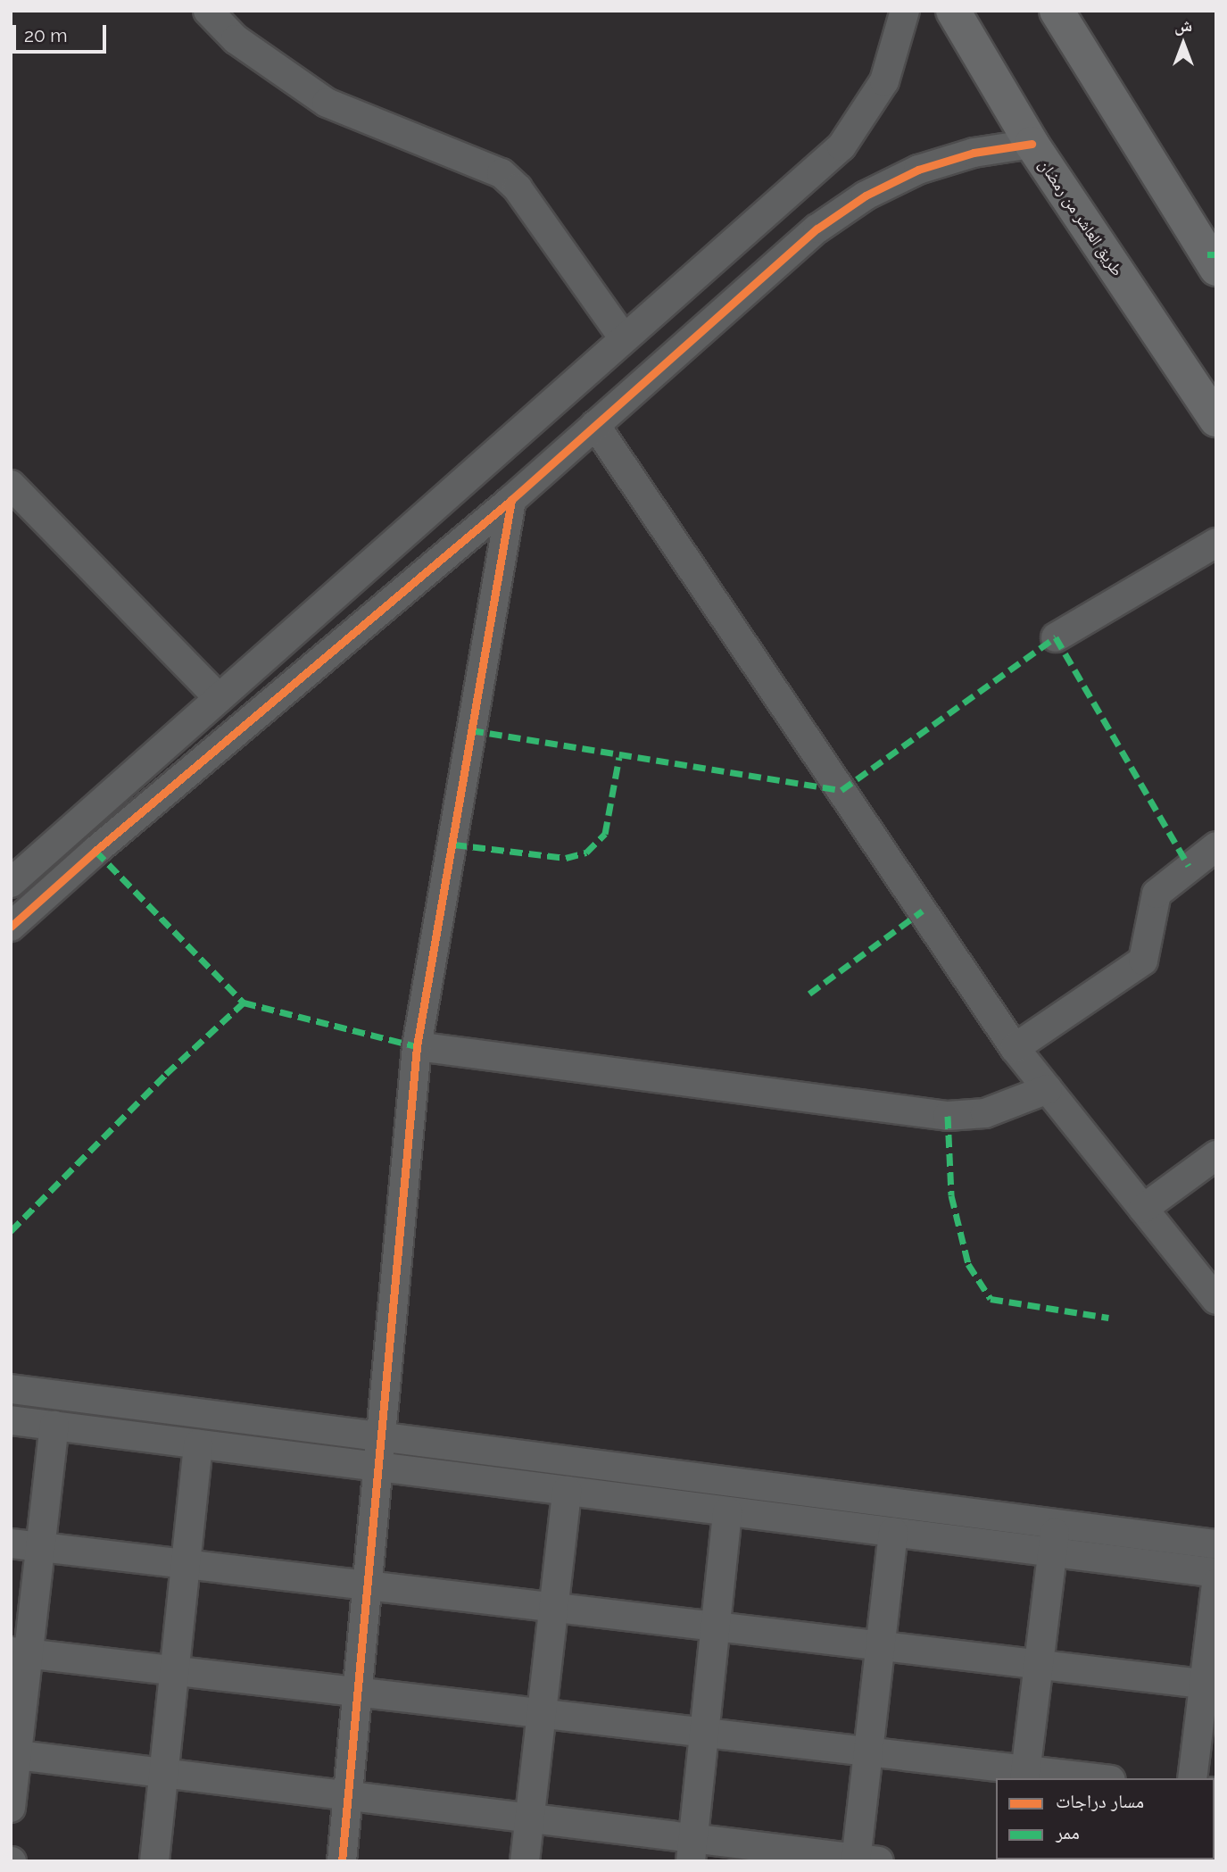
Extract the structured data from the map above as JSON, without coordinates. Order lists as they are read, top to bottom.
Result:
{
  "streets": {
    "main road": ["طريق العاشر من رمضان"]
  },
  "legend": ["مسار دراجات", "ممر"],
  "scale_bar": "20 m",
  "north": "top"
}
